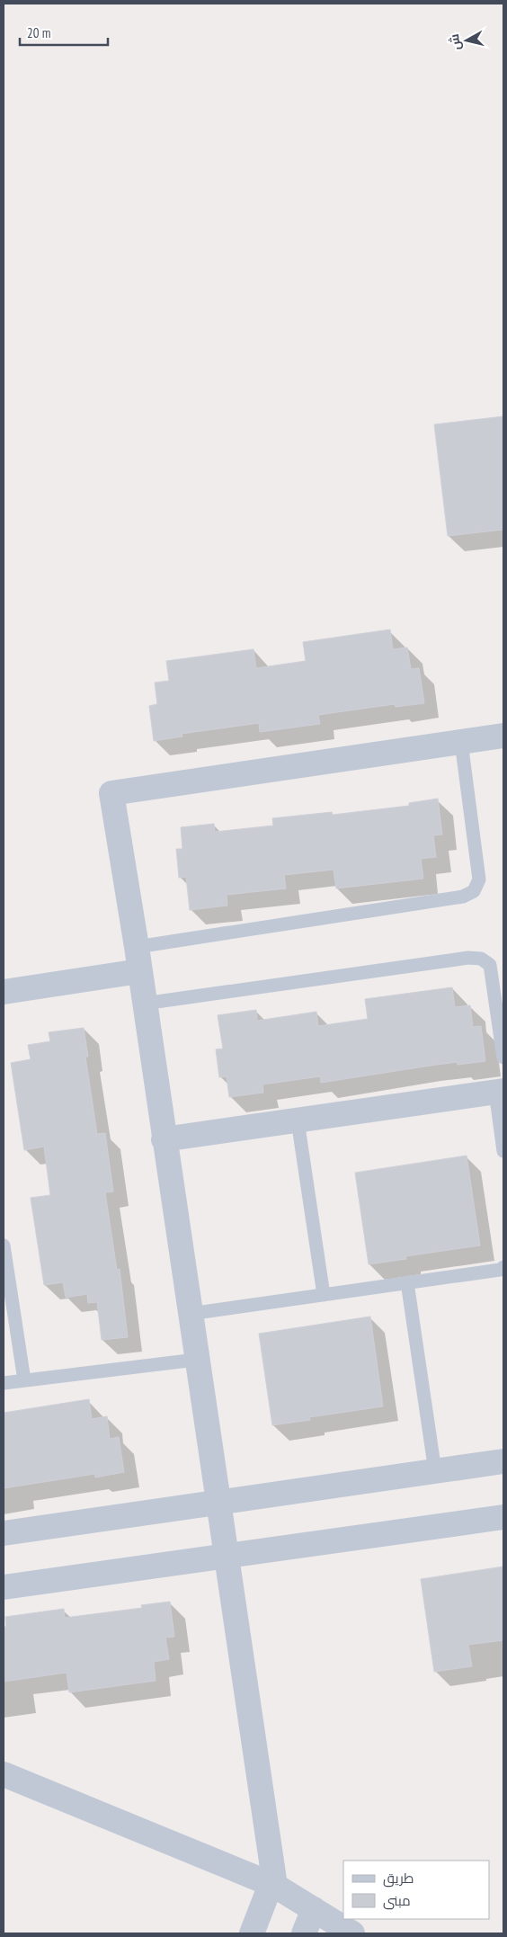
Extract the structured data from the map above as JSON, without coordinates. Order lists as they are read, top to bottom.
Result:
{
  "legend": ["طريق", "مبنى"],
  "scale_bar": "20 m",
  "north": "left"
}
